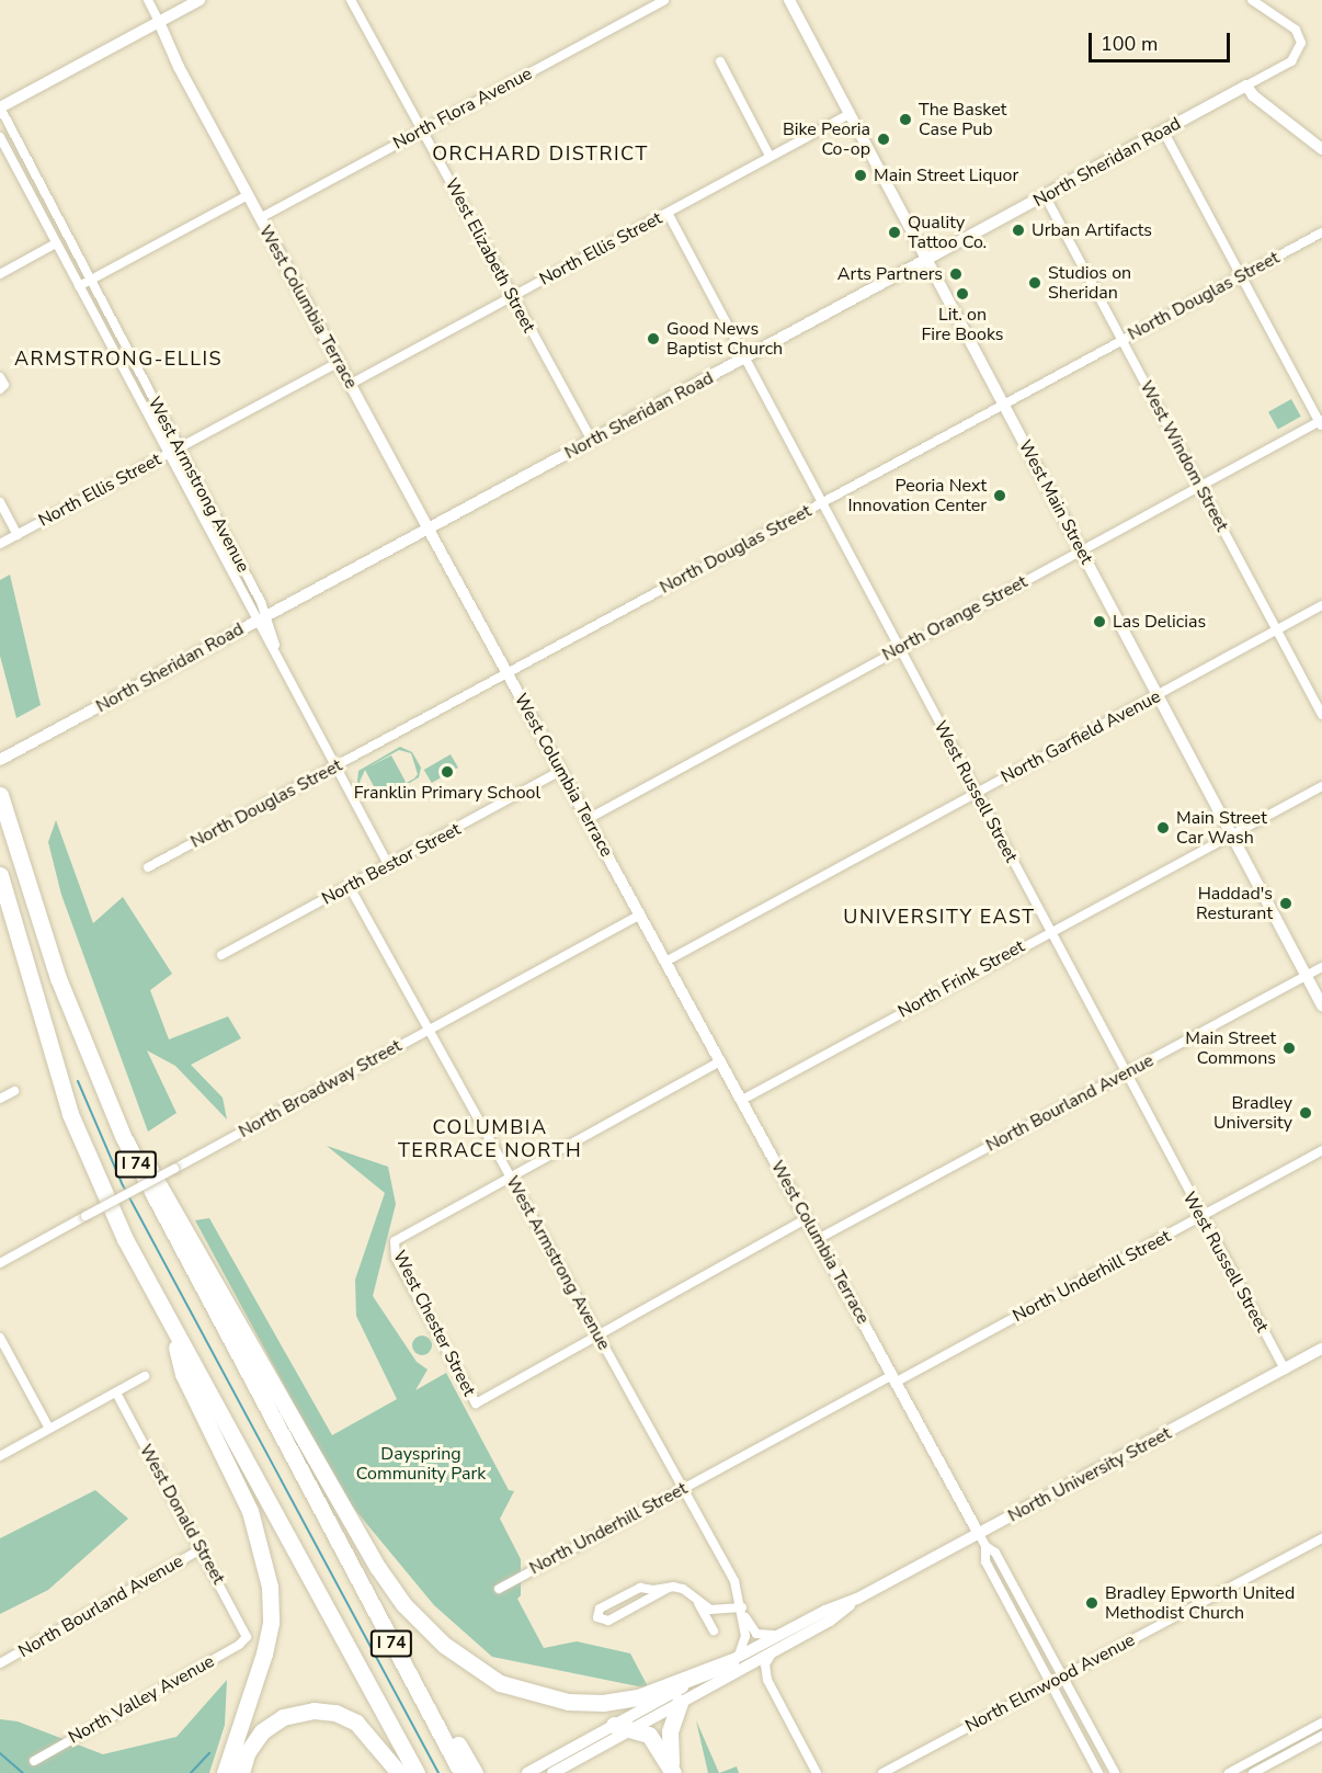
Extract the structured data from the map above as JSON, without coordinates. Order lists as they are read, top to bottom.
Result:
{
  "streets": {
    "highway": ["I 74"],
    "main road": [
      "North Sheridan Road",
      "West Columbia Terrace",
      "West Main Street",
      "North University Street"
    ],
    "street": [
      "North Flora Avenue",
      "North Ellis Street",
      "West Elizabeth Street",
      "North Douglas Street",
      "West Windom Street",
      "West Armstrong Avenue",
      "North Orange Street",
      "North Garfield Avenue",
      "West Russell Street",
      "North Bestor Street",
      "North Frink Street",
      "North Broadway Street",
      "North Bourland Avenue",
      "North Underhill Street",
      "West Chester Street",
      "West Donald Street",
      "North Elmwood Avenue",
      "North Valley Avenue"
    ]
  },
  "crossings": [
    ["North Flora Avenue", "West Elizabeth Street"],
    ["North Flora Avenue", "West Columbia Terrace"],
    ["North Sheridan Road", "West Elizabeth Street"],
    ["North Sheridan Road", "West Columbia Terrace"],
    ["North Sheridan Road", "West Windom Street"],
    ["North Sheridan Road", "West Armstrong Avenue"],
    ["North Sheridan Road", "West Main Street"],
    ["North Sheridan Road", "West Russell Street"],
    ["North Ellis Street", "West Elizabeth Street"],
    ["North Ellis Street", "West Columbia Terrace"],
    ["North Ellis Street", "West Armstrong Avenue"],
    ["North Ellis Street", "West Main Street"],
    ["North Ellis Street", "West Russell Street"],
    ["North Douglas Street", "West Columbia Terrace"],
    ["North Douglas Street", "West Windom Street"],
    ["North Douglas Street", "West Armstrong Avenue"],
    ["North Douglas Street", "West Main Street"],
    ["North Douglas Street", "West Russell Street"],
    ["West Columbia Terrace", "North Orange Street"],
    ["West Columbia Terrace", "North Garfield Avenue"],
    ["West Columbia Terrace", "North Bestor Street"],
    ["West Columbia Terrace", "North Frink Street"],
    ["West Columbia Terrace", "North Broadway Street"],
    ["West Columbia Terrace", "North Bourland Avenue"],
    ["West Columbia Terrace", "North Underhill Street"],
    ["West Columbia Terrace", "North University Street"],
    ["West Columbia Terrace", "North Elmwood Avenue"],
    ["West Windom Street", "North Orange Street"],
    ["West Windom Street", "North Garfield Avenue"],
    ["West Armstrong Avenue", "North Bestor Street"],
    ["West Armstrong Avenue", "North Broadway Street"],
    ["West Armstrong Avenue", "North Underhill Street"],
    ["West Armstrong Avenue", "West Chester Street"],
    ["West Armstrong Avenue", "North University Street"],
    ["West Main Street", "North Orange Street"],
    ["West Main Street", "North Garfield Avenue"],
    ["West Main Street", "North Frink Street"],
    ["West Main Street", "North Bourland Avenue"],
    ["North Orange Street", "West Russell Street"],
    ["North Garfield Avenue", "West Russell Street"],
    ["West Russell Street", "North Frink Street"],
    ["West Russell Street", "North Bourland Avenue"],
    ["West Russell Street", "North Underhill Street"],
    ["West Russell Street", "North University Street"],
    ["North Bourland Avenue", "West Donald Street"],
    ["West Donald Street", "North Valley Avenue"]
  ],
  "districts": [
    "ORCHARD DISTRICT",
    "ARMSTRONG-ELLIS",
    "UNIVERSITY EAST",
    "COLUMBIA TERRACE NORTH"
  ],
  "parks": ["Dayspring Community Park"],
  "places": [
    "The Basket Case Pub",
    "Bike Peoria Co-op",
    "Main Street Liquor",
    "Urban Artifacts",
    "Quality Tattoo Co.",
    "Arts Partners",
    "Studios on Sheridan",
    "Lit. on Fire Books",
    "Good News Baptist Church",
    "Peoria Next Innovation Center",
    "Las Delicias",
    "Franklin Primary School",
    "Main Street Car Wash",
    "Haddad's Resturant",
    "Main Street Commons",
    "Bradley University",
    "Bradley Epworth United Methodist Church"
  ],
  "scale_bar": "100 m"
}
